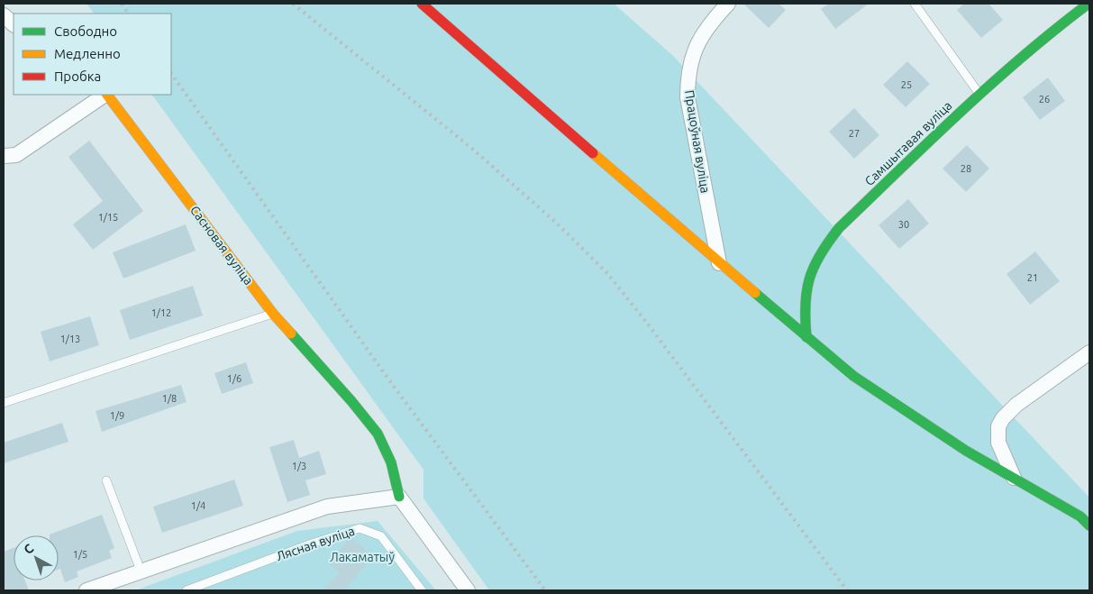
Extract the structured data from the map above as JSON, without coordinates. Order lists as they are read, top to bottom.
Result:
{
  "streets": {
    "street": ["Працоўная вуліца", "Самшытавая вуліца", "Сасновая вуліца"],
    "lane": ["Лясная вуліца"]
  },
  "parks": ["Лакаматыў"],
  "house_numbers": [
    "25",
    "26",
    "27",
    "28",
    "1/15",
    "30",
    "21",
    "1/12",
    "1/13",
    "1/6",
    "1/8",
    "1/9",
    "1/3",
    "1/4",
    "1/5"
  ],
  "legend": ["Свободно", "Медленно", "Пробка"],
  "north": "top left"
}
